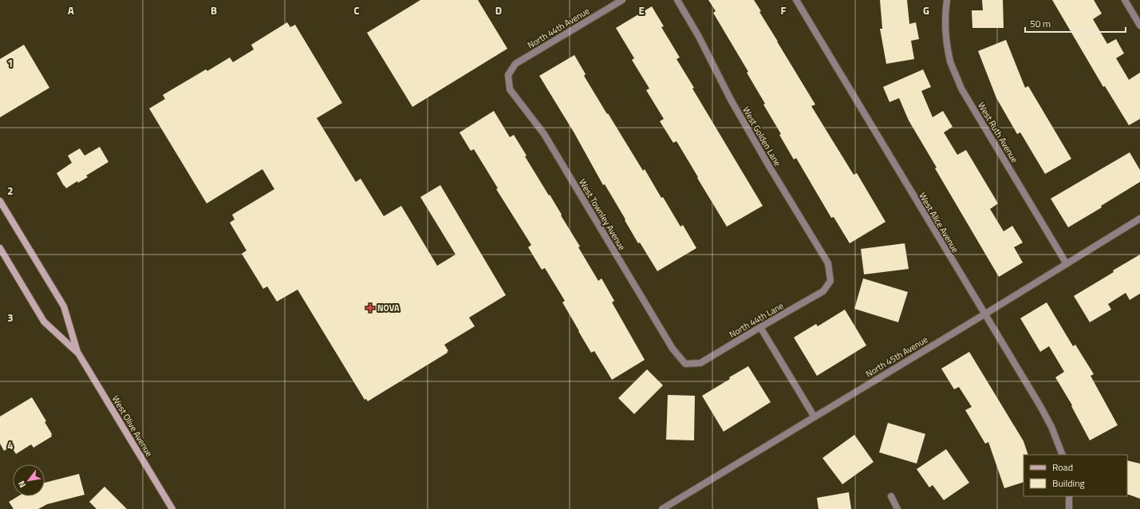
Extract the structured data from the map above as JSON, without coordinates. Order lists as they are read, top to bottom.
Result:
{
  "streets": {
    "main road": ["West Olive Avenue"],
    "street": [
      "North 44th Avenue",
      "West Ruth Avenue",
      "West Golden Lane",
      "West Townley Avenue",
      "West Alice Avenue",
      "North 44th Lane",
      "North 45th Avenue"
    ]
  },
  "crossings": [
    ["North 44th Avenue", "West Townley Avenue"],
    ["West Ruth Avenue", "North 45th Avenue"],
    ["West Golden Lane", "North 44th Lane"],
    ["West Townley Avenue", "North 44th Lane"],
    ["West Alice Avenue", "North 45th Avenue"]
  ],
  "places": {
    "health": ["NOVA"]
  },
  "legend": ["Road", "Building"],
  "scale_bar": "50 m",
  "north": "bottom left",
  "grid": {
    "columns": [
      "A",
      "B",
      "C",
      "D",
      "E",
      "F",
      "G"
    ],
    "rows": [
      "1",
      "2",
      "3",
      "4"
    ]
  }
}
